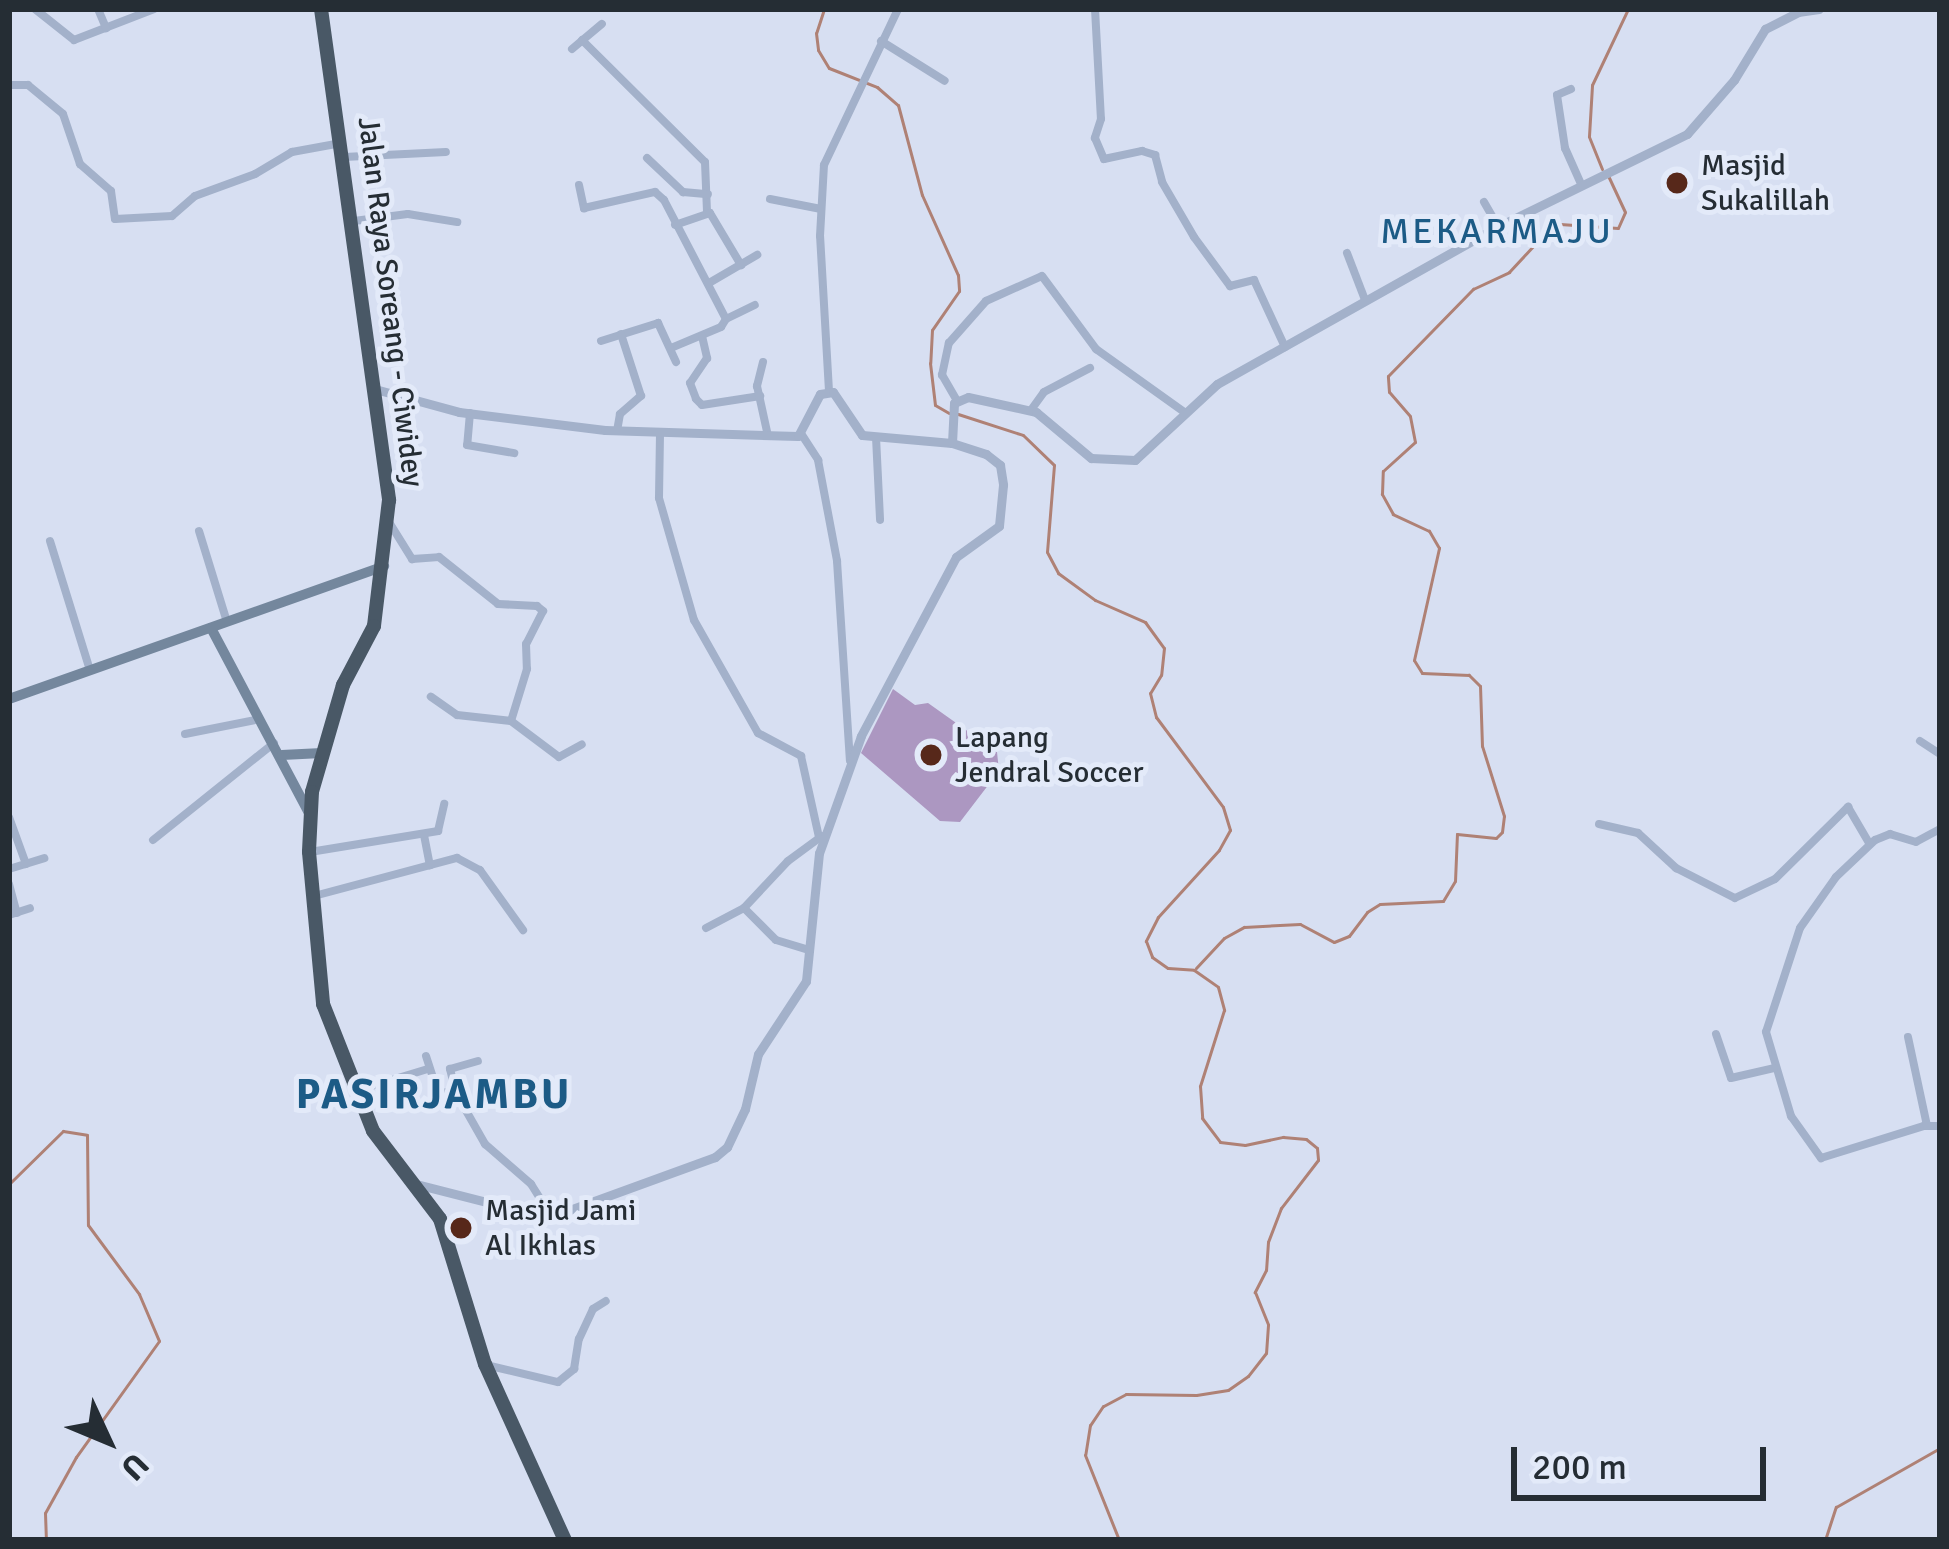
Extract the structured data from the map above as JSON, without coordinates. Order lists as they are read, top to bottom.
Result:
{
  "streets": {
    "highway": ["Jalan Raya Soreang - Ciwidey"]
  },
  "districts": ["MEKARMAJU", "PASIRJAMBU"],
  "places": ["Masjid Sukalillah", "Lapang Jendral Soccer", "Masjid Jami Al Ikhlas"],
  "scale_bar": "200 m",
  "north": "bottom right"
}
